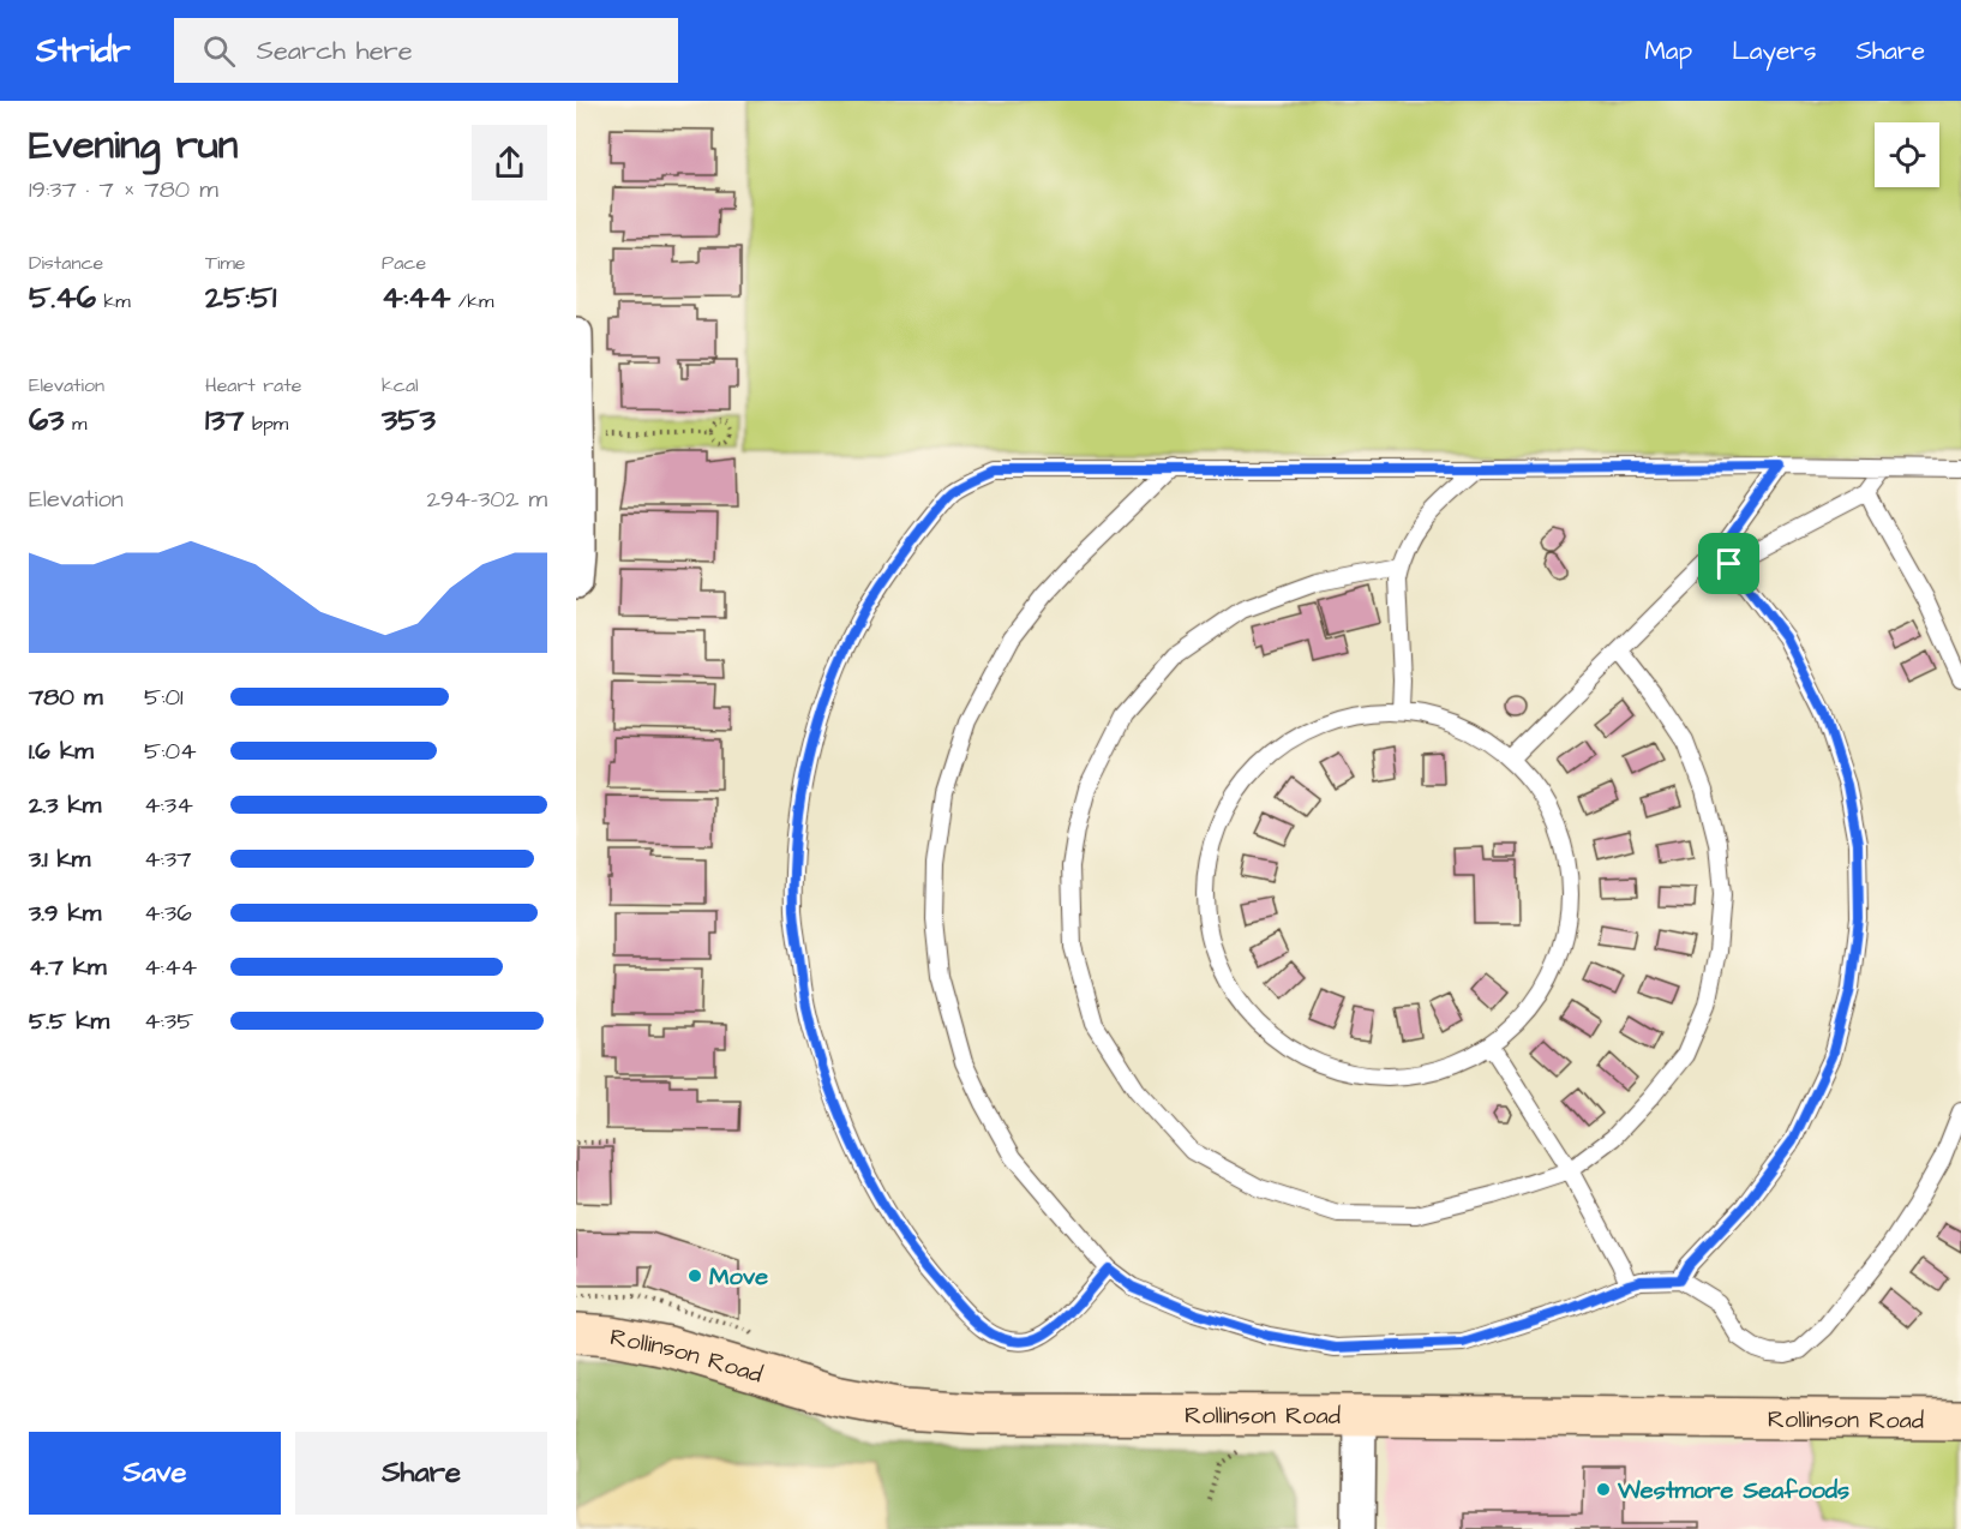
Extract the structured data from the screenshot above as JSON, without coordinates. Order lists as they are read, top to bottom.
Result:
{
  "streets": {
    "street": ["Rollinson Road"]
  },
  "places": ["Move", "Westmore Seafoods"],
  "page": {
    "header": "Stridr",
    "search": "Search here",
    "nav": ["Map", "Layers", "Share"],
    "heading": ["Evening run", "19:37 · 7 × 780 m"],
    "stats": [
      ["Distance", "5.46 km"],
      ["Time", "25:51"],
      ["Pace", "4:44 /km"],
      ["Elevation", "63 m"],
      ["Heart rate", "137 bpm"],
      ["kcal", "353"]
    ],
    "chart": ["Elevation", "294–302 m"],
    "list": [
      {
        "name": "780 m",
        "note": "5:01"
      },
      {
        "name": "1.6 km",
        "note": "5:04"
      },
      {
        "name": "2.3 km",
        "note": "4:34"
      },
      {
        "name": "3.1 km",
        "note": "4:37"
      },
      {
        "name": "3.9 km",
        "note": "4:36"
      },
      {
        "name": "4.7 km",
        "note": "4:44"
      },
      {
        "name": "5.5 km",
        "note": "4:35"
      }
    ],
    "buttons": ["Save", "Share"]
  }
}
